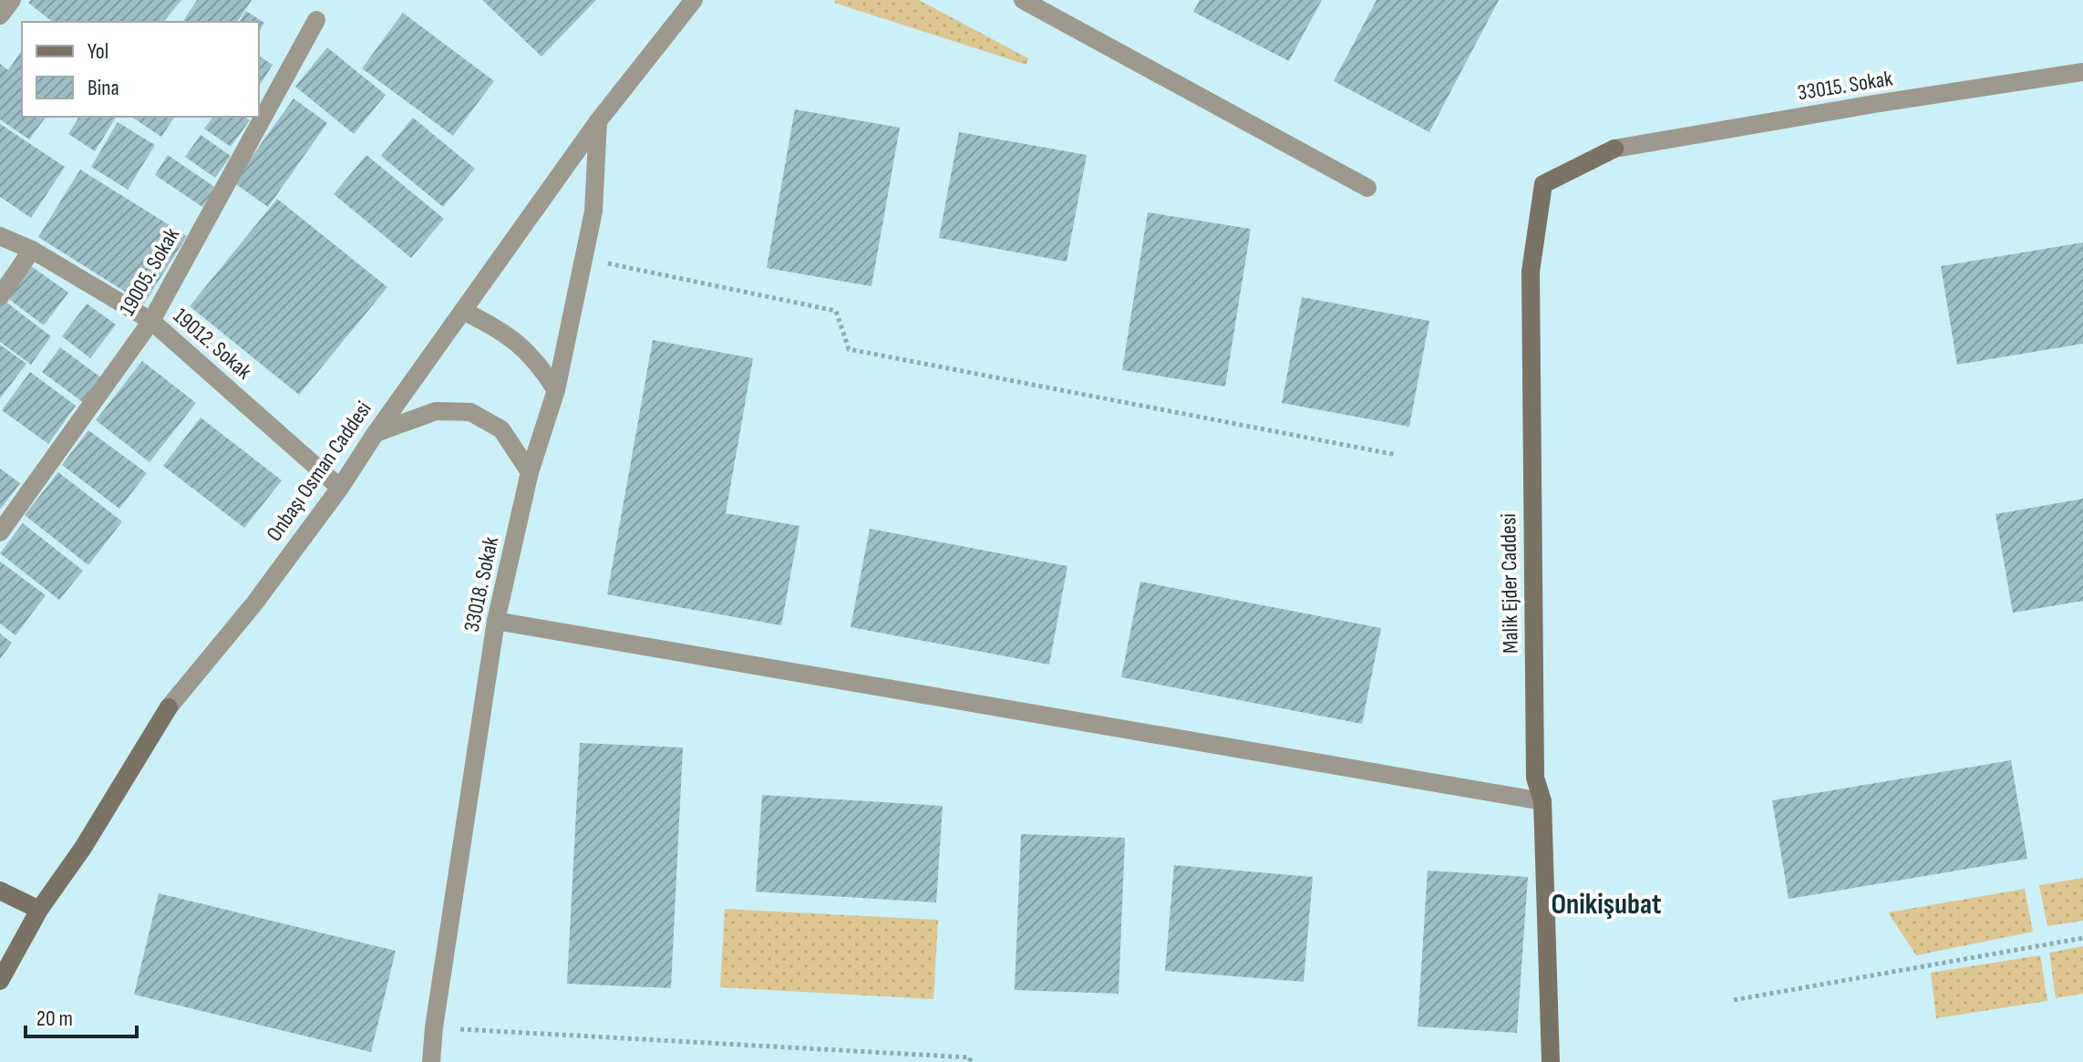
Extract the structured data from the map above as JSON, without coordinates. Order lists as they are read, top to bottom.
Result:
{
  "streets": {
    "main road": ["Onbaşı Osman Caddesi", "Malik Ejder Caddesi"],
    "street": [
      "33015. Sokak",
      "19005. Sokak",
      "19012. Sokak",
      "33018. Sokak"
    ]
  },
  "crossings": [
    ["33015. Sokak", "Malik Ejder Caddesi"],
    ["19005. Sokak", "19012. Sokak"],
    ["19012. Sokak", "Onbaşı Osman Caddesi"],
    ["Onbaşı Osman Caddesi", "33018. Sokak"]
  ],
  "districts": ["Onikişubat"],
  "legend": ["Yol", "Bina"],
  "scale_bar": "20 m"
}
